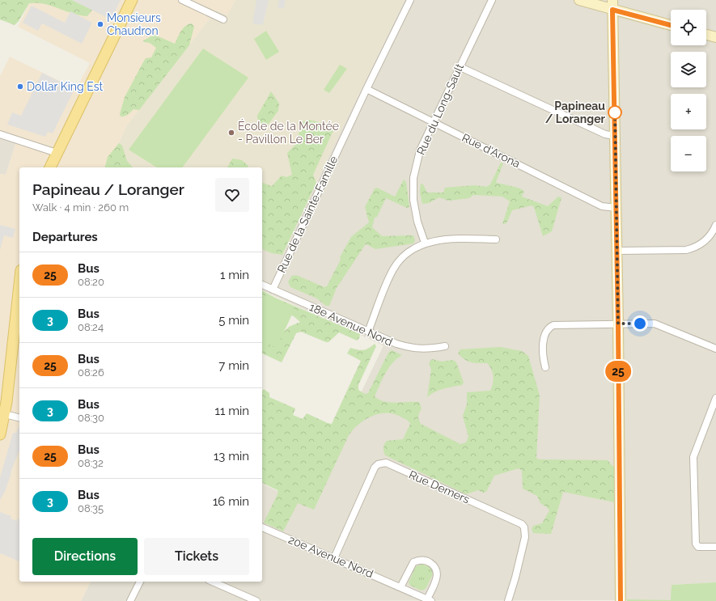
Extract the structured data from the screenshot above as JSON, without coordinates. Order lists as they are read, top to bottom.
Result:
{
  "streets": {
    "street": [
      "Rue du Long-Sault",
      "Rue d'Arona",
      "Rue de la Sainte-Famille",
      "18e Avenue Nord",
      "Rue Demers",
      "20e Avenue Nord"
    ]
  },
  "crossings": [
    ["Rue du Long-Sault", "Rue d'Arona"],
    ["Rue d'Arona", "Rue de la Sainte-Famille"],
    ["Rue de la Sainte-Famille", "18e Avenue Nord"],
    ["Rue Demers", "20e Avenue Nord"]
  ],
  "places": [
    "Monsieurs Chaudron",
    "Dollar King Est",
    "Papineau / Loranger",
    "École de la Montée - Pavillon Le Ber"
  ],
  "lines": ["bus line 25"],
  "page": {
    "on_map": "25",
    "map_buttons": ["+", "−"],
    "heading": [
      ["Papineau / Loranger", "Walk · 4 min · 260 m"],
      "Departures"
    ],
    "list": [
      {
        "mark": "25",
        "name": "Bus",
        "note": "08:20",
        "value": "1 min"
      },
      {
        "mark": "3",
        "name": "Bus",
        "note": "08:24",
        "value": "5 min"
      },
      {
        "mark": "25",
        "name": "Bus",
        "note": "08:26",
        "value": "7 min"
      },
      {
        "mark": "3",
        "name": "Bus",
        "note": "08:30",
        "value": "11 min"
      },
      {
        "mark": "25",
        "name": "Bus",
        "note": "08:32",
        "value": "13 min"
      },
      {
        "mark": "3",
        "name": "Bus",
        "note": "08:35",
        "value": "16 min"
      }
    ],
    "buttons": ["Directions", "Tickets"]
  }
}
